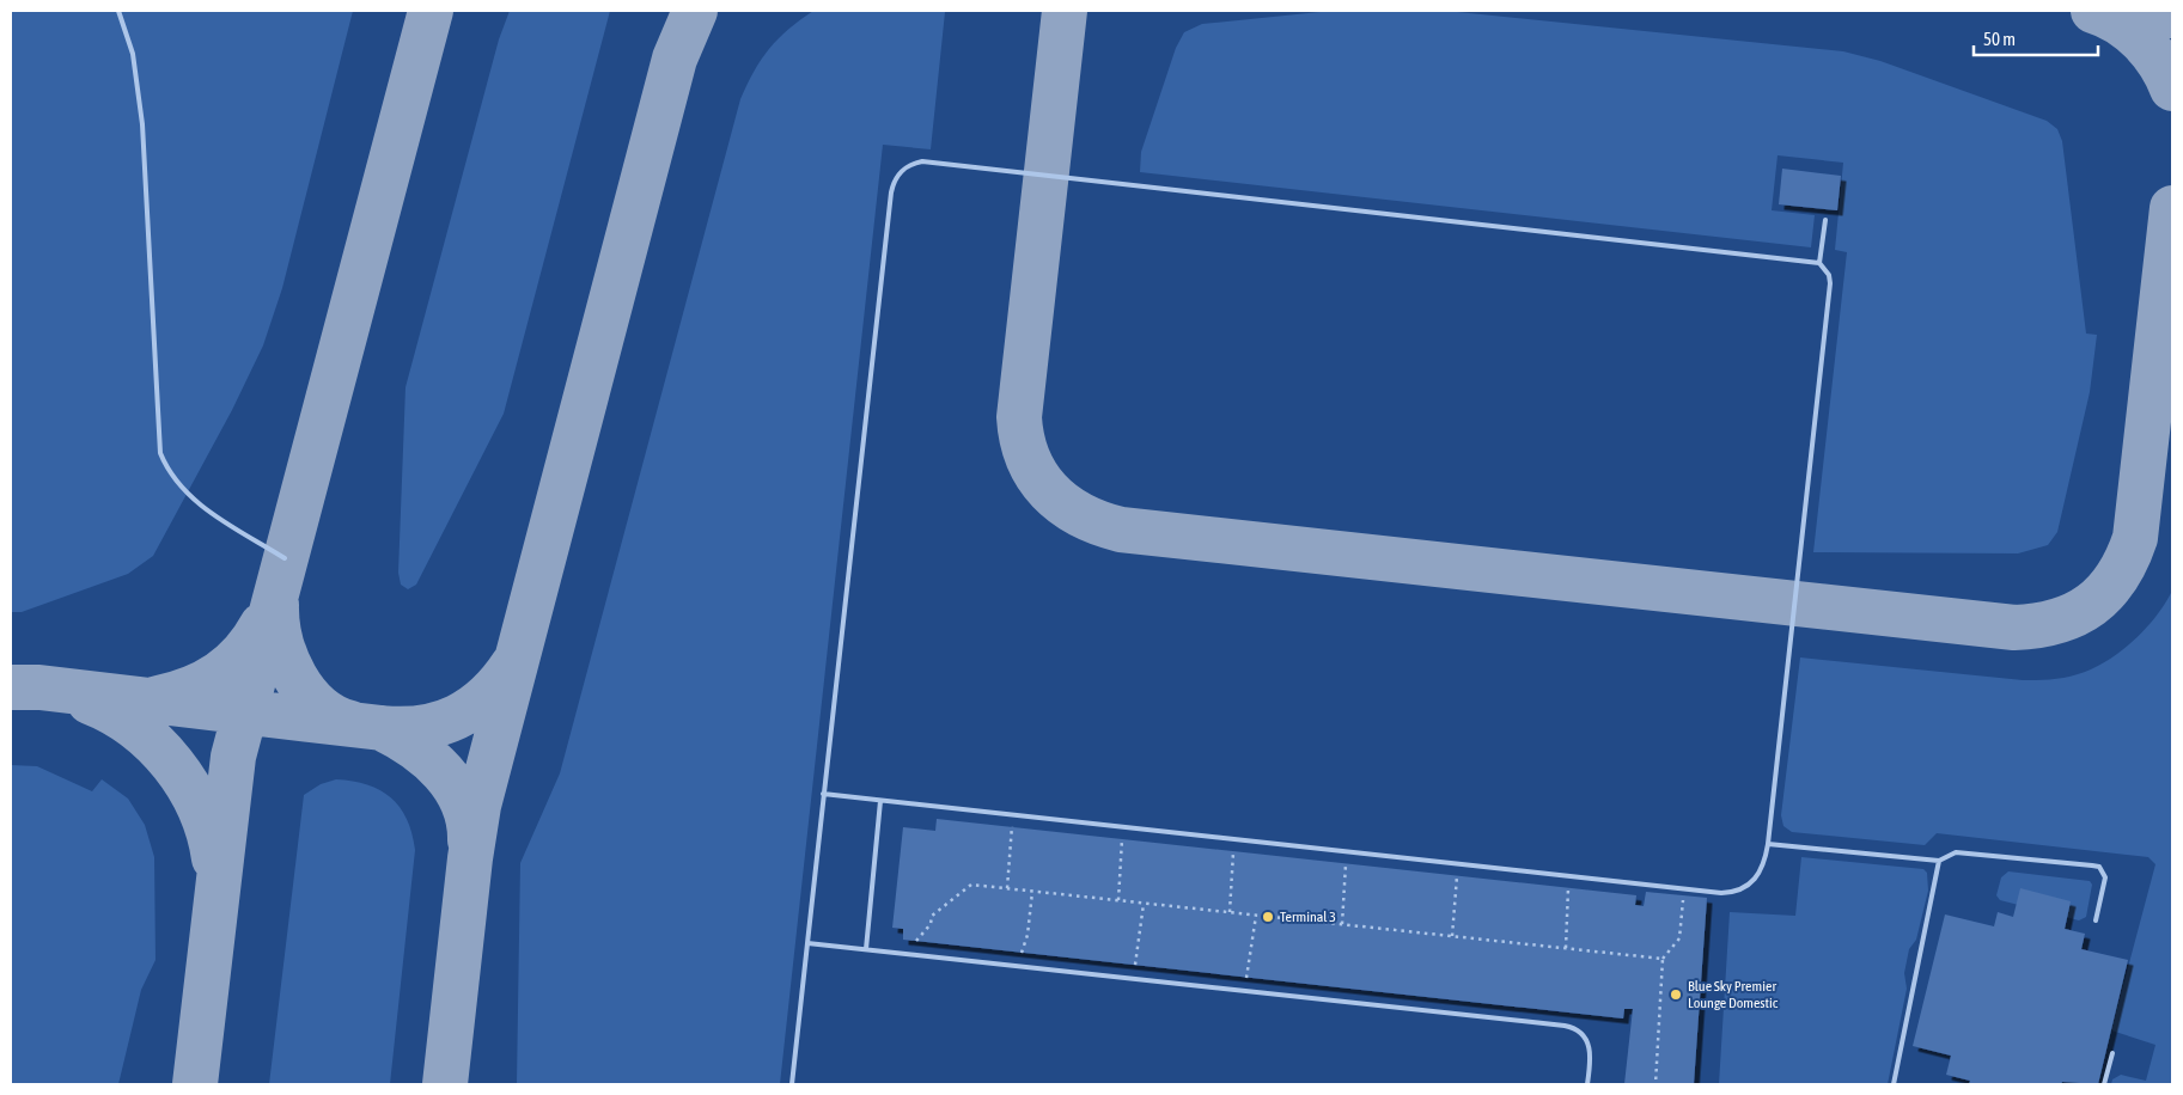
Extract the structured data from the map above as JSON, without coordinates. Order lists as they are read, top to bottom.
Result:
{
  "places": ["Terminal 3", "Blue Sky Premier Lounge Domestic"],
  "scale_bar": "50 m"
}
